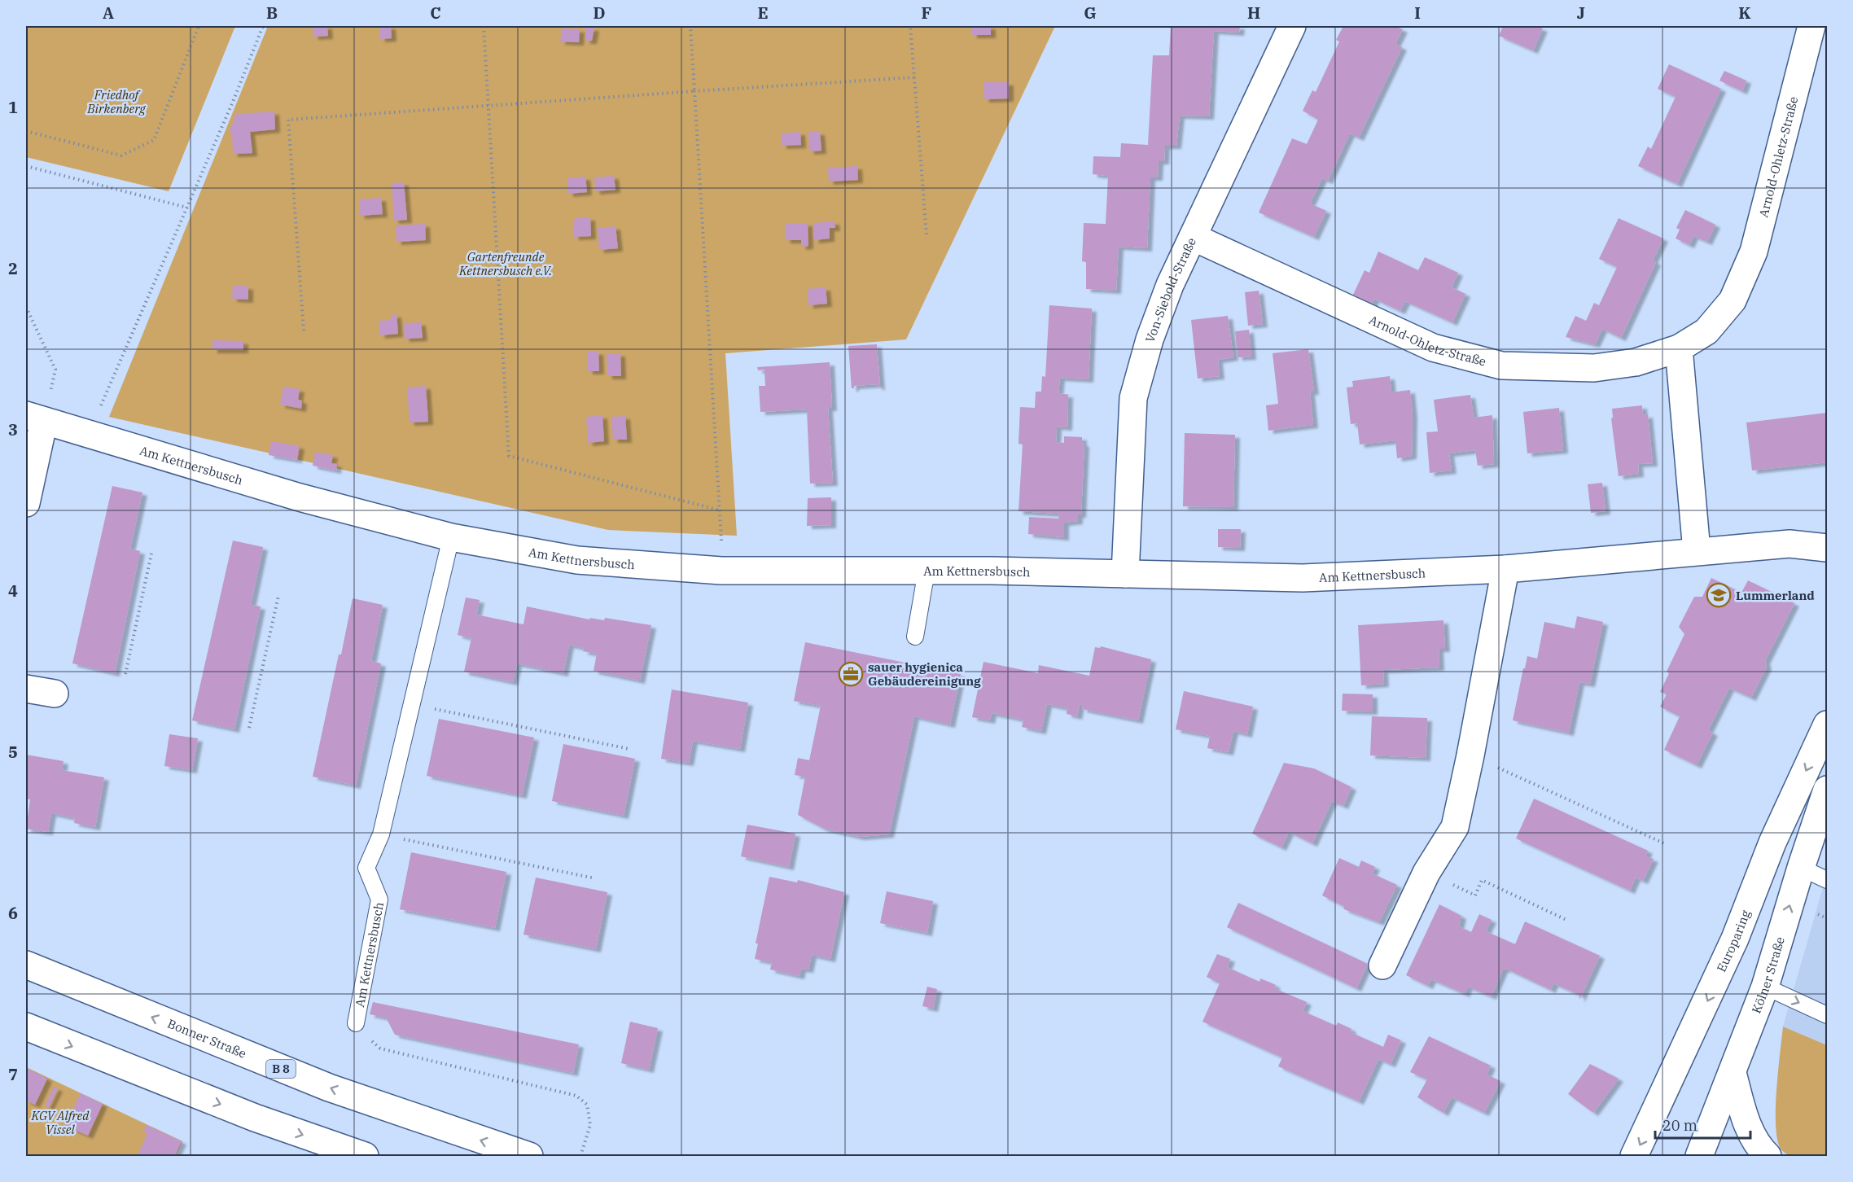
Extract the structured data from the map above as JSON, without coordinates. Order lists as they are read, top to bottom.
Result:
{
  "streets": {
    "main road": [
      "Arnold-Ohletz-Straße",
      "Von-Siebold-Straße",
      "Am Kettnersbusch",
      "Europaring",
      "Kölner Straße",
      "Bonner Straße",
      "B 8"
    ]
  },
  "crossings": [
    ["Arnold-Ohletz-Straße", "Von-Siebold-Straße"],
    ["Von-Siebold-Straße", "Am Kettnersbusch"]
  ],
  "one_way": ["Europaring"],
  "parks": ["Friedhof Birkenberg", "Gartenfreunde Kettnersbusch e.V.", "KGV Alfred Vissel"],
  "places": {
    "school or university": ["Lummerland"],
    "office": ["sauer hygienica Gebäudereinigung"]
  },
  "scale_bar": "20 m",
  "grid": {
    "columns": [
      "A",
      "B",
      "C",
      "D",
      "E",
      "F",
      "G",
      "H",
      "I",
      "J",
      "K"
    ],
    "rows": [
      "1",
      "2",
      "3",
      "4",
      "5",
      "6",
      "7"
    ]
  }
}
